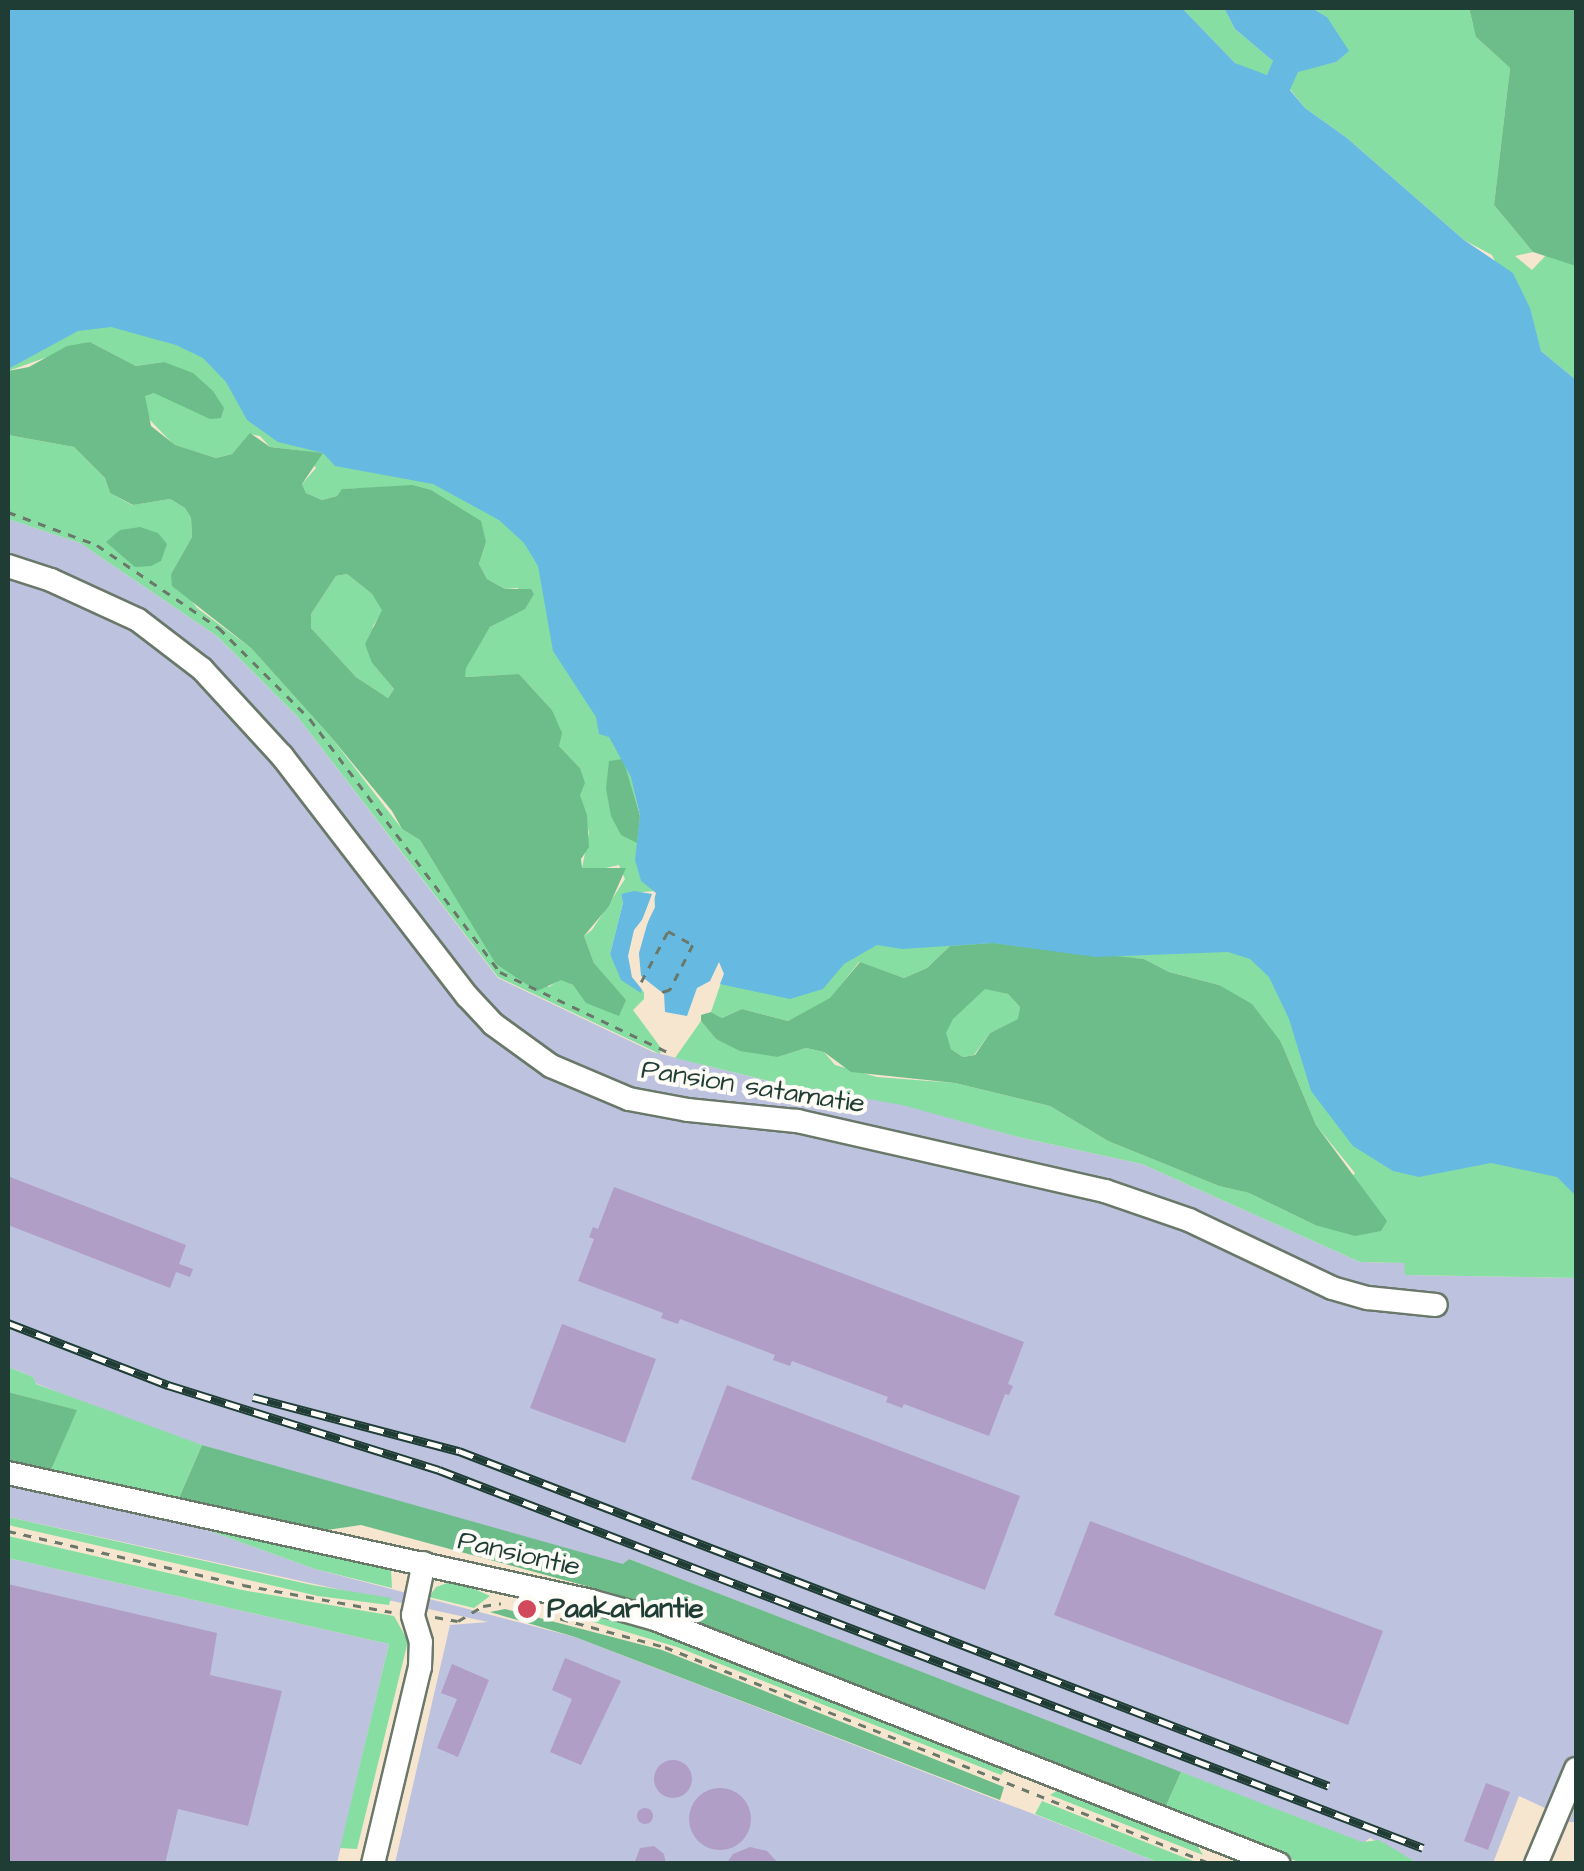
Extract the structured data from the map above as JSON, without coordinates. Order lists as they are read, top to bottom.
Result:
{
  "streets": {
    "street": ["Pansion satamatie", "Pansiontie"]
  },
  "places": ["Paakarlantie"]
}
